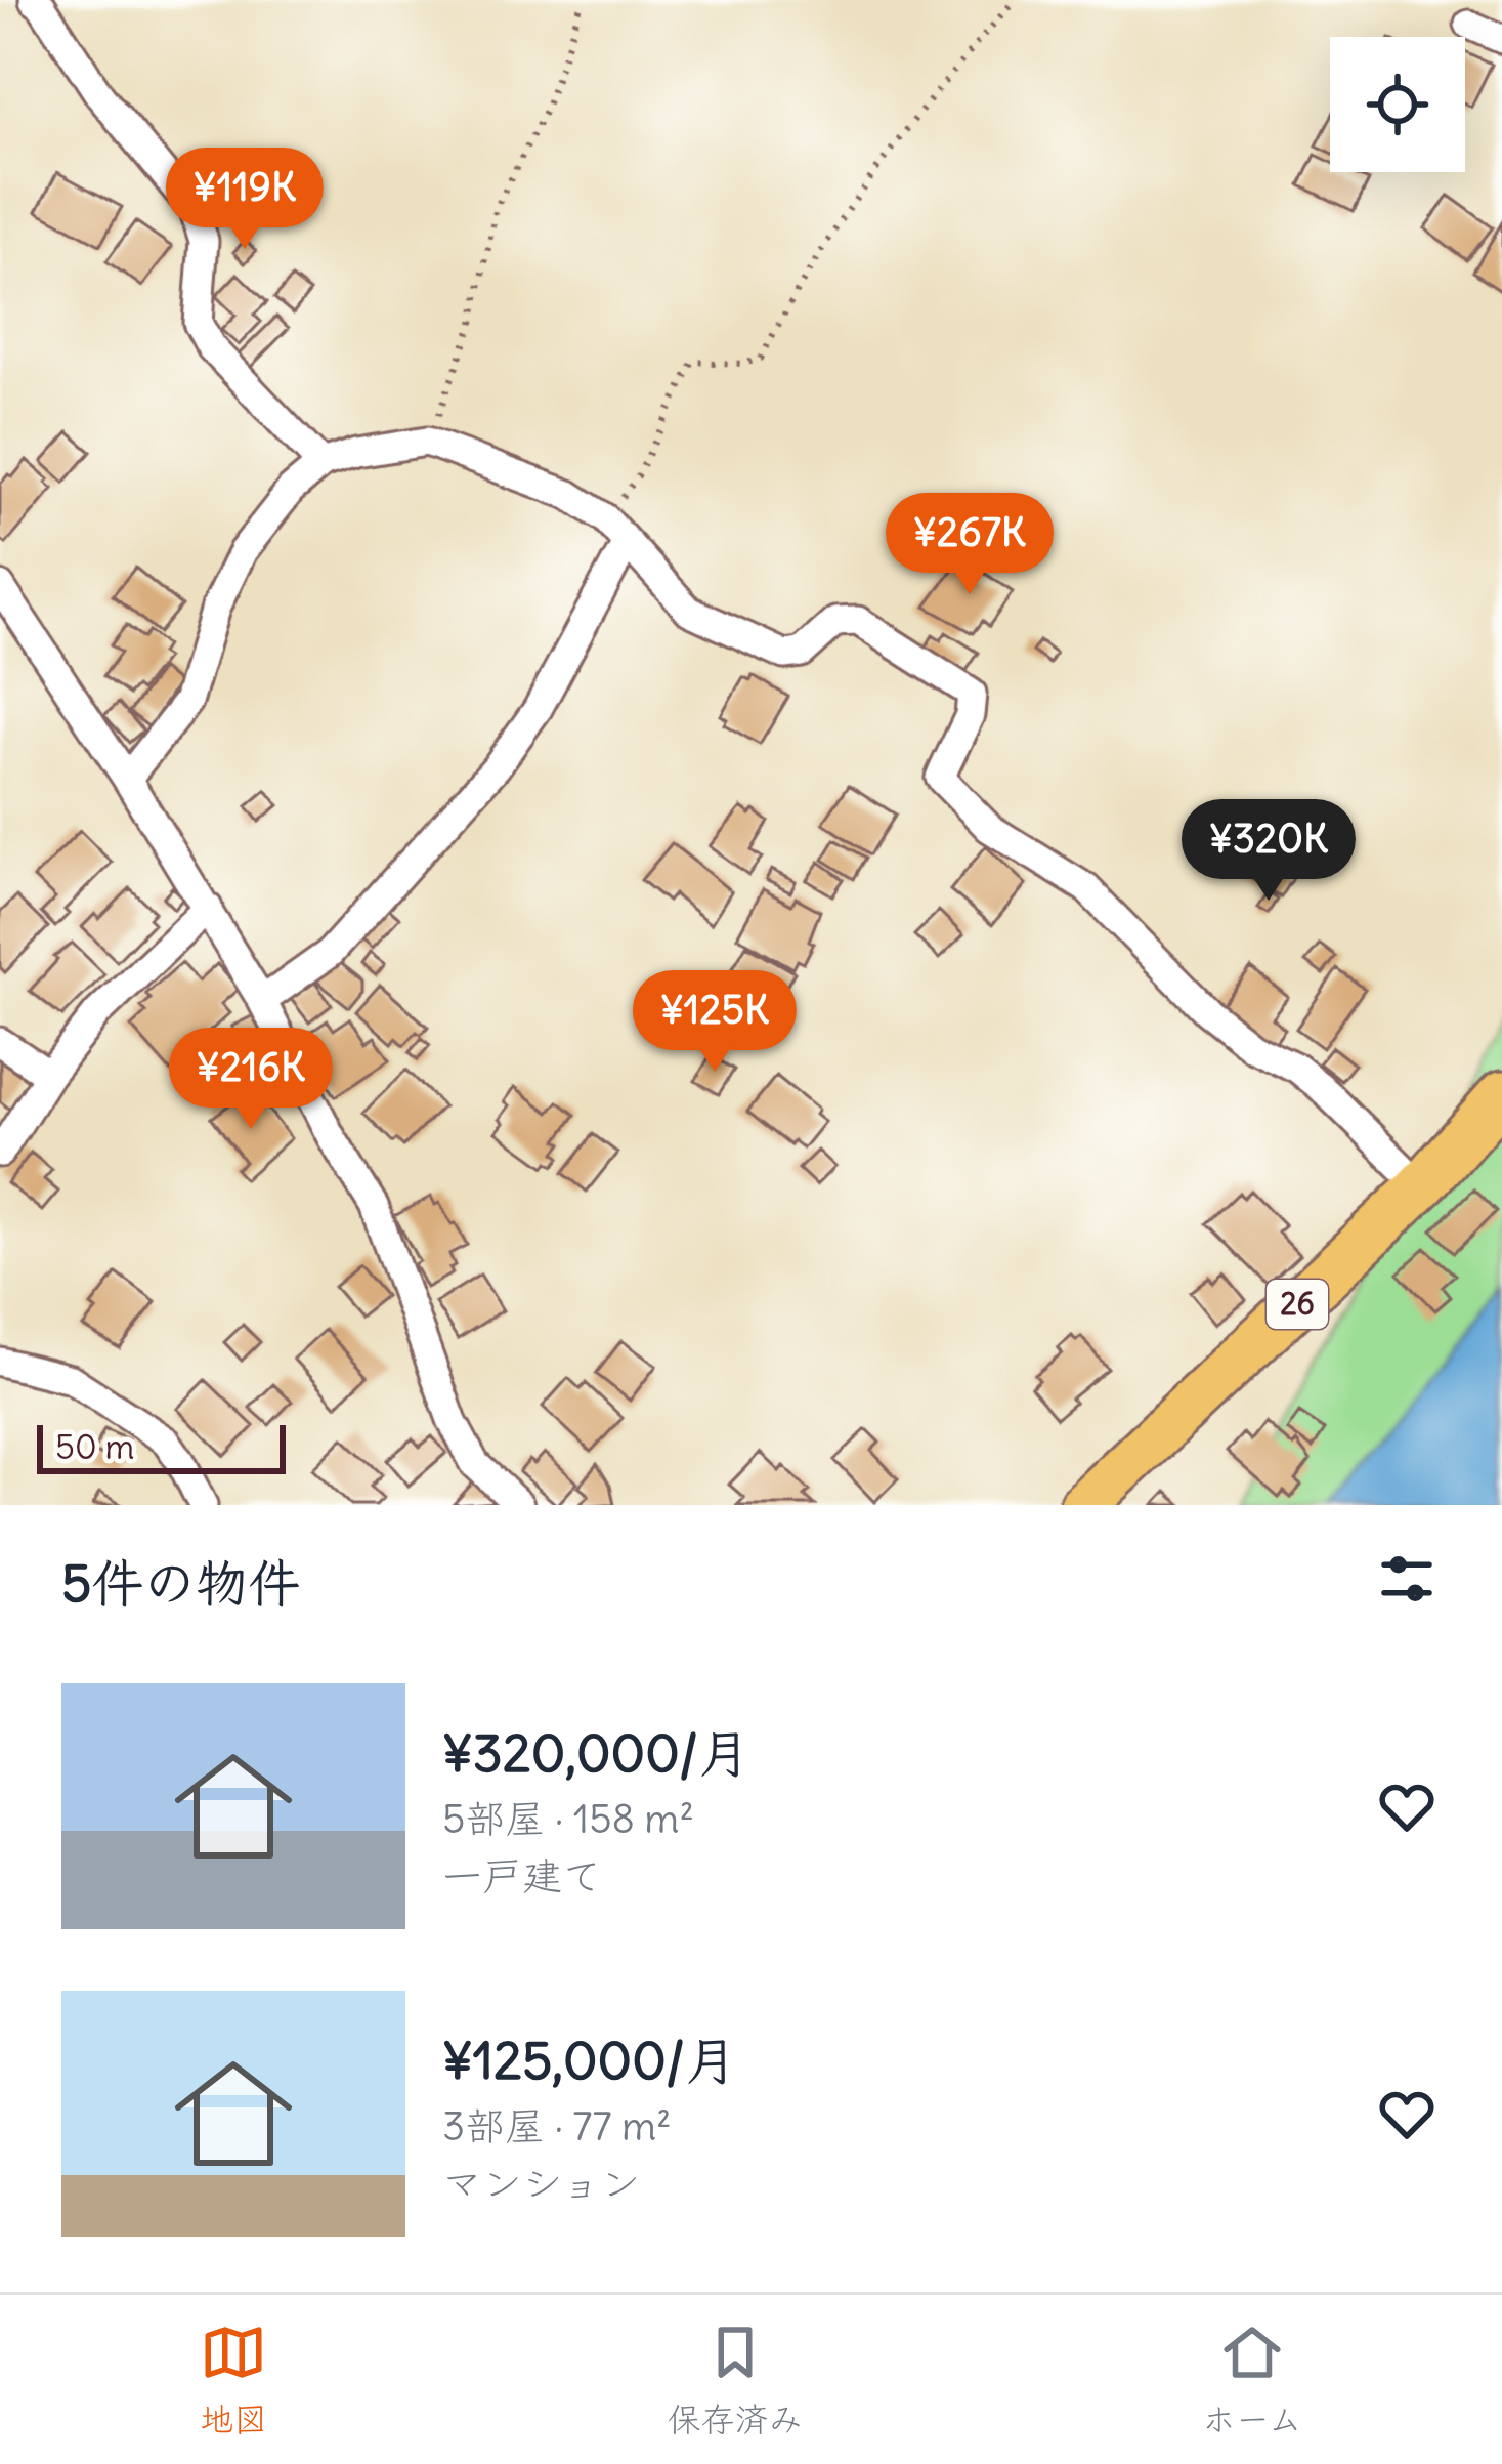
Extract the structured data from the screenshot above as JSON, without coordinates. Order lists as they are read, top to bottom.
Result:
{
  "streets": {
    "main road": ["26"]
  },
  "scale_bar": "50 m",
  "page": {
    "price": [
      "¥119K",
      "¥267K",
      "¥320K",
      "¥125K",
      "¥216K"
    ],
    "scale": "50 m",
    "heading": "5件の物件",
    "list": [
      {
        "name": "¥320,000/月",
        "note": "5部屋 · 158 m² · 一戸建て"
      },
      {
        "name": "¥125,000/月",
        "note": "3部屋 · 77 m² · マンション"
      }
    ],
    "tabs": ["地図", "保存済み", "ホーム"]
  }
}
